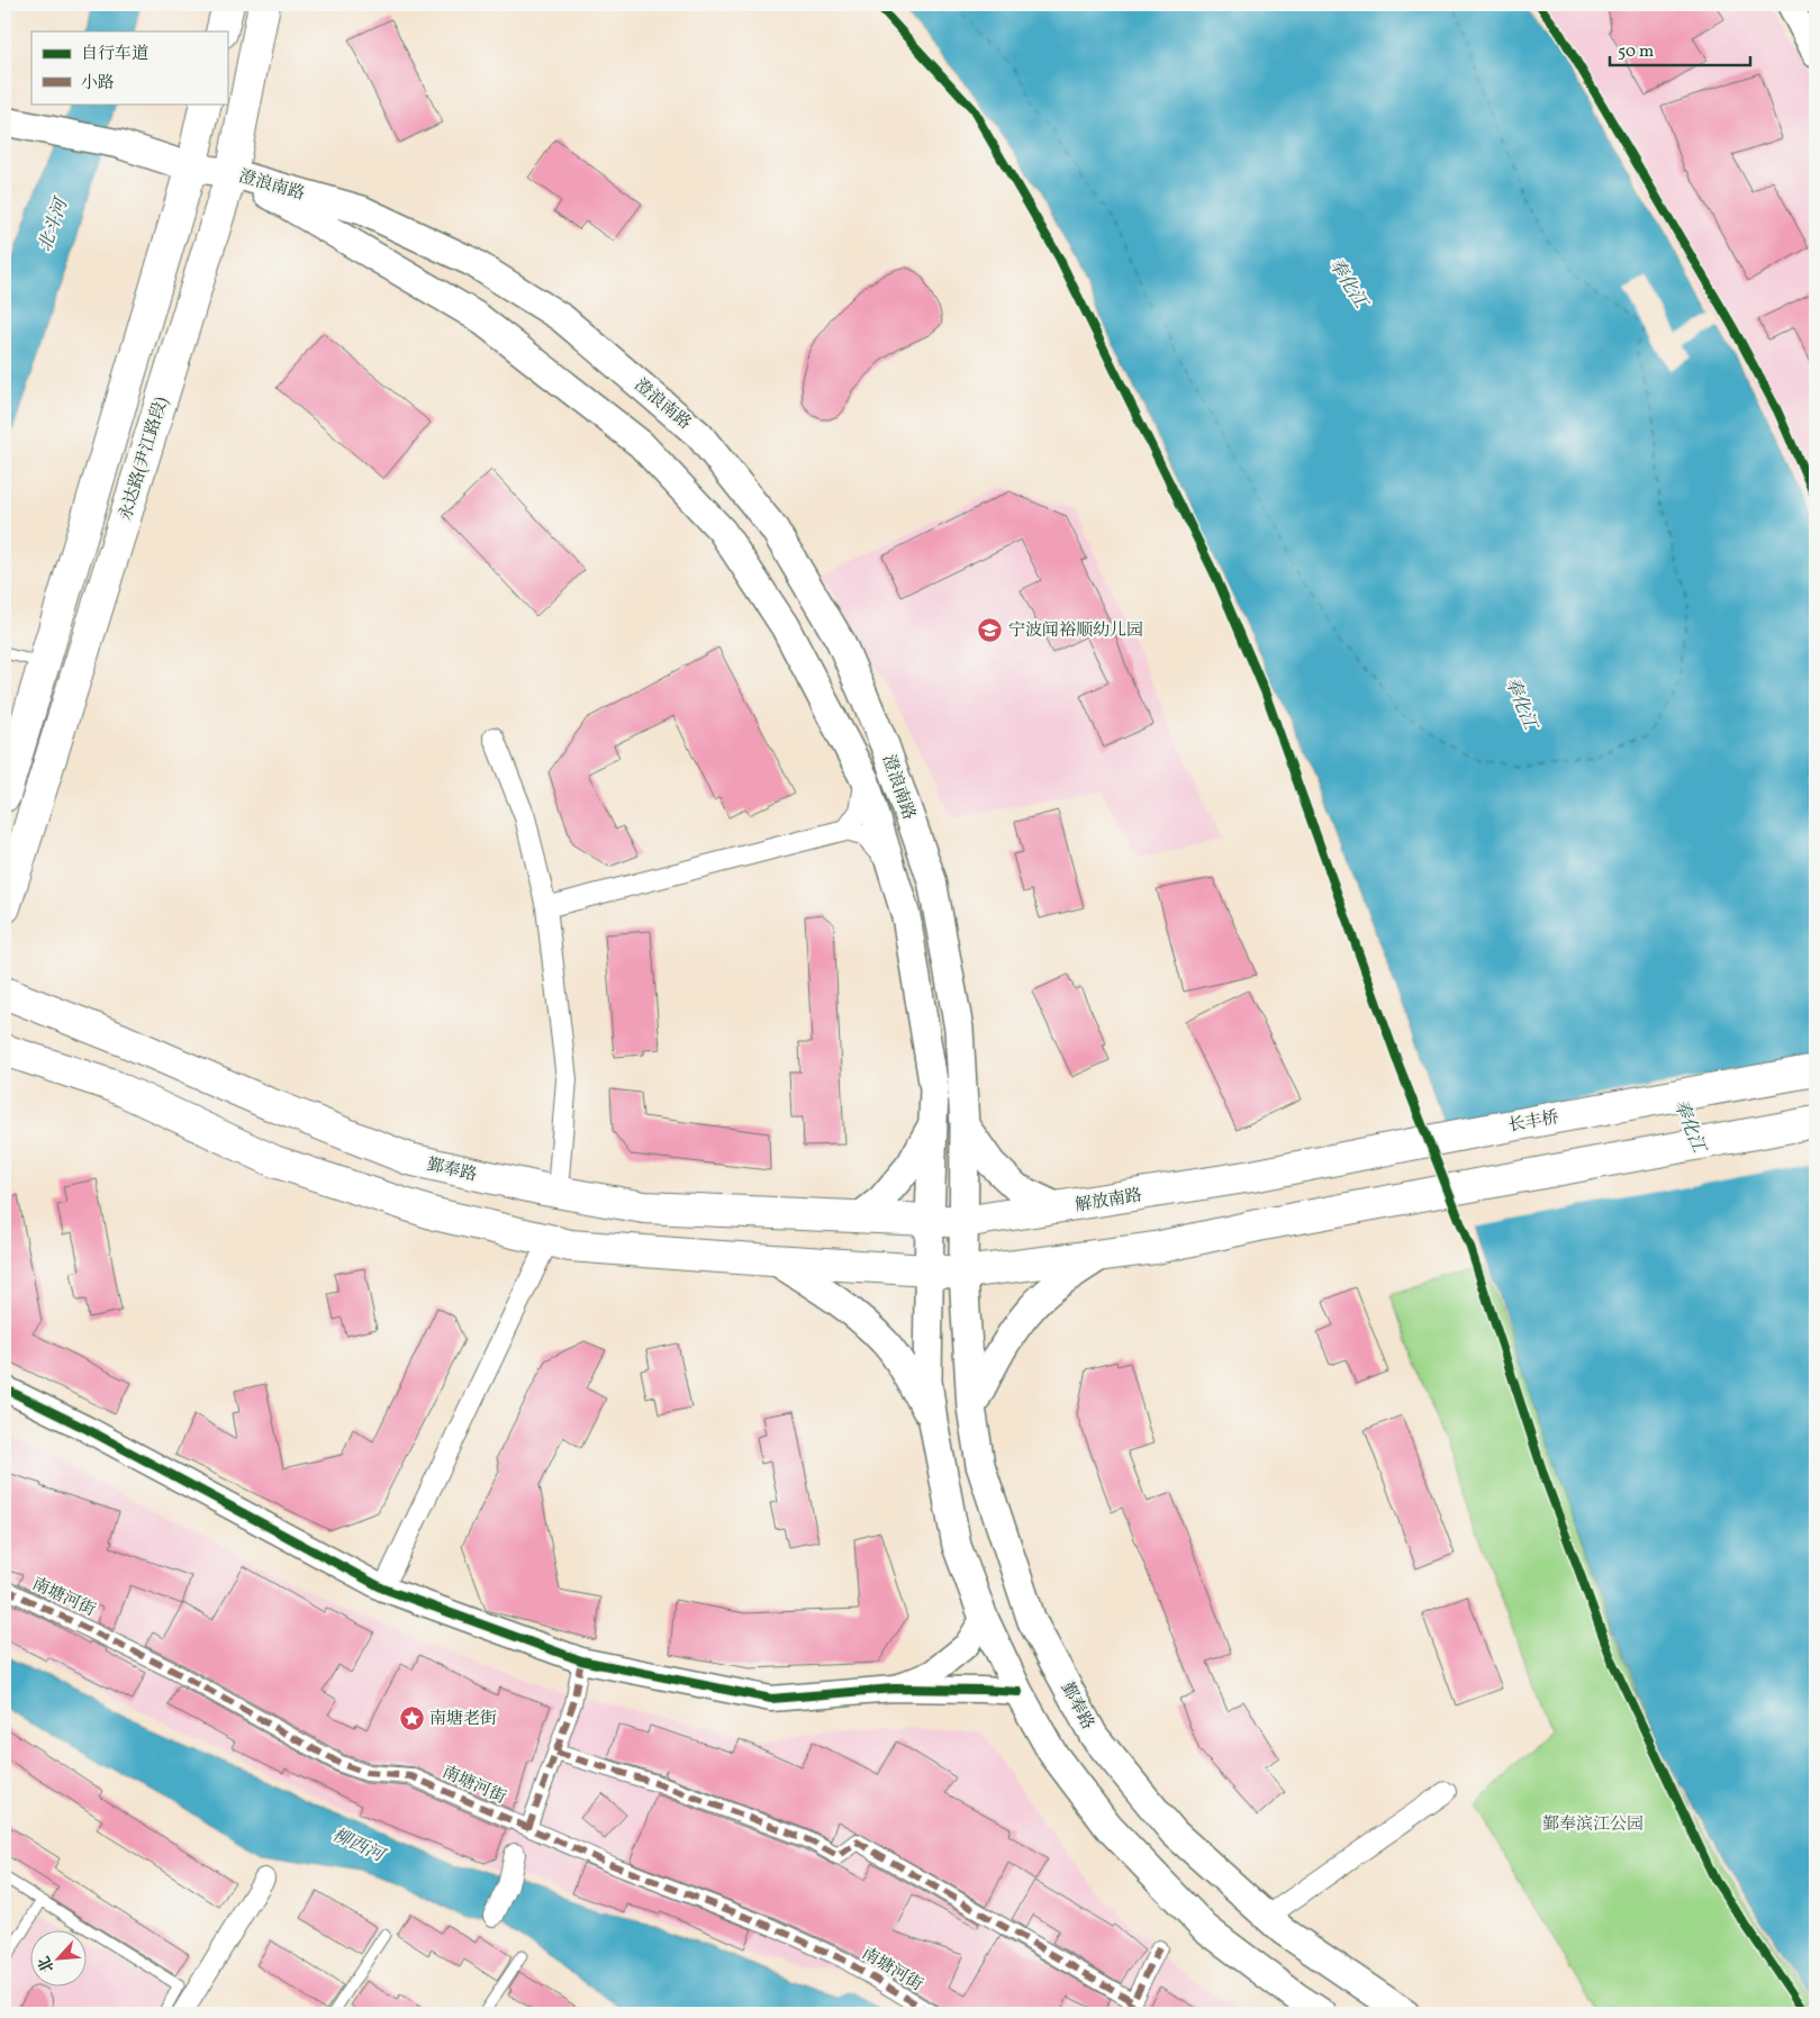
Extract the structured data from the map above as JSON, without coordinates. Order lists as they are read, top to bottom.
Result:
{
  "streets": {
    "main road": [
      "澄浪南路",
      "永达路(尹江路段)",
      "长丰桥",
      "鄞奉路",
      "解放南路"
    ],
    "street": ["南塘河街"]
  },
  "crossings": [
    ["澄浪南路", "永达路(尹江路段)"],
    ["澄浪南路", "鄞奉路"],
    ["澄浪南路", "解放南路"],
    ["长丰桥", "解放南路"],
    ["鄞奉路", "解放南路"]
  ],
  "water": ["北斗河", "奉化江", "柳西河"],
  "parks": ["鄞奉滨江公园"],
  "places": {
    "school or university": ["宁波闻裕顺幼儿园"],
    "place": ["南塘老街"]
  },
  "legend": ["自行车道", "小路"],
  "scale_bar": "50 m",
  "north": "bottom left"
}
